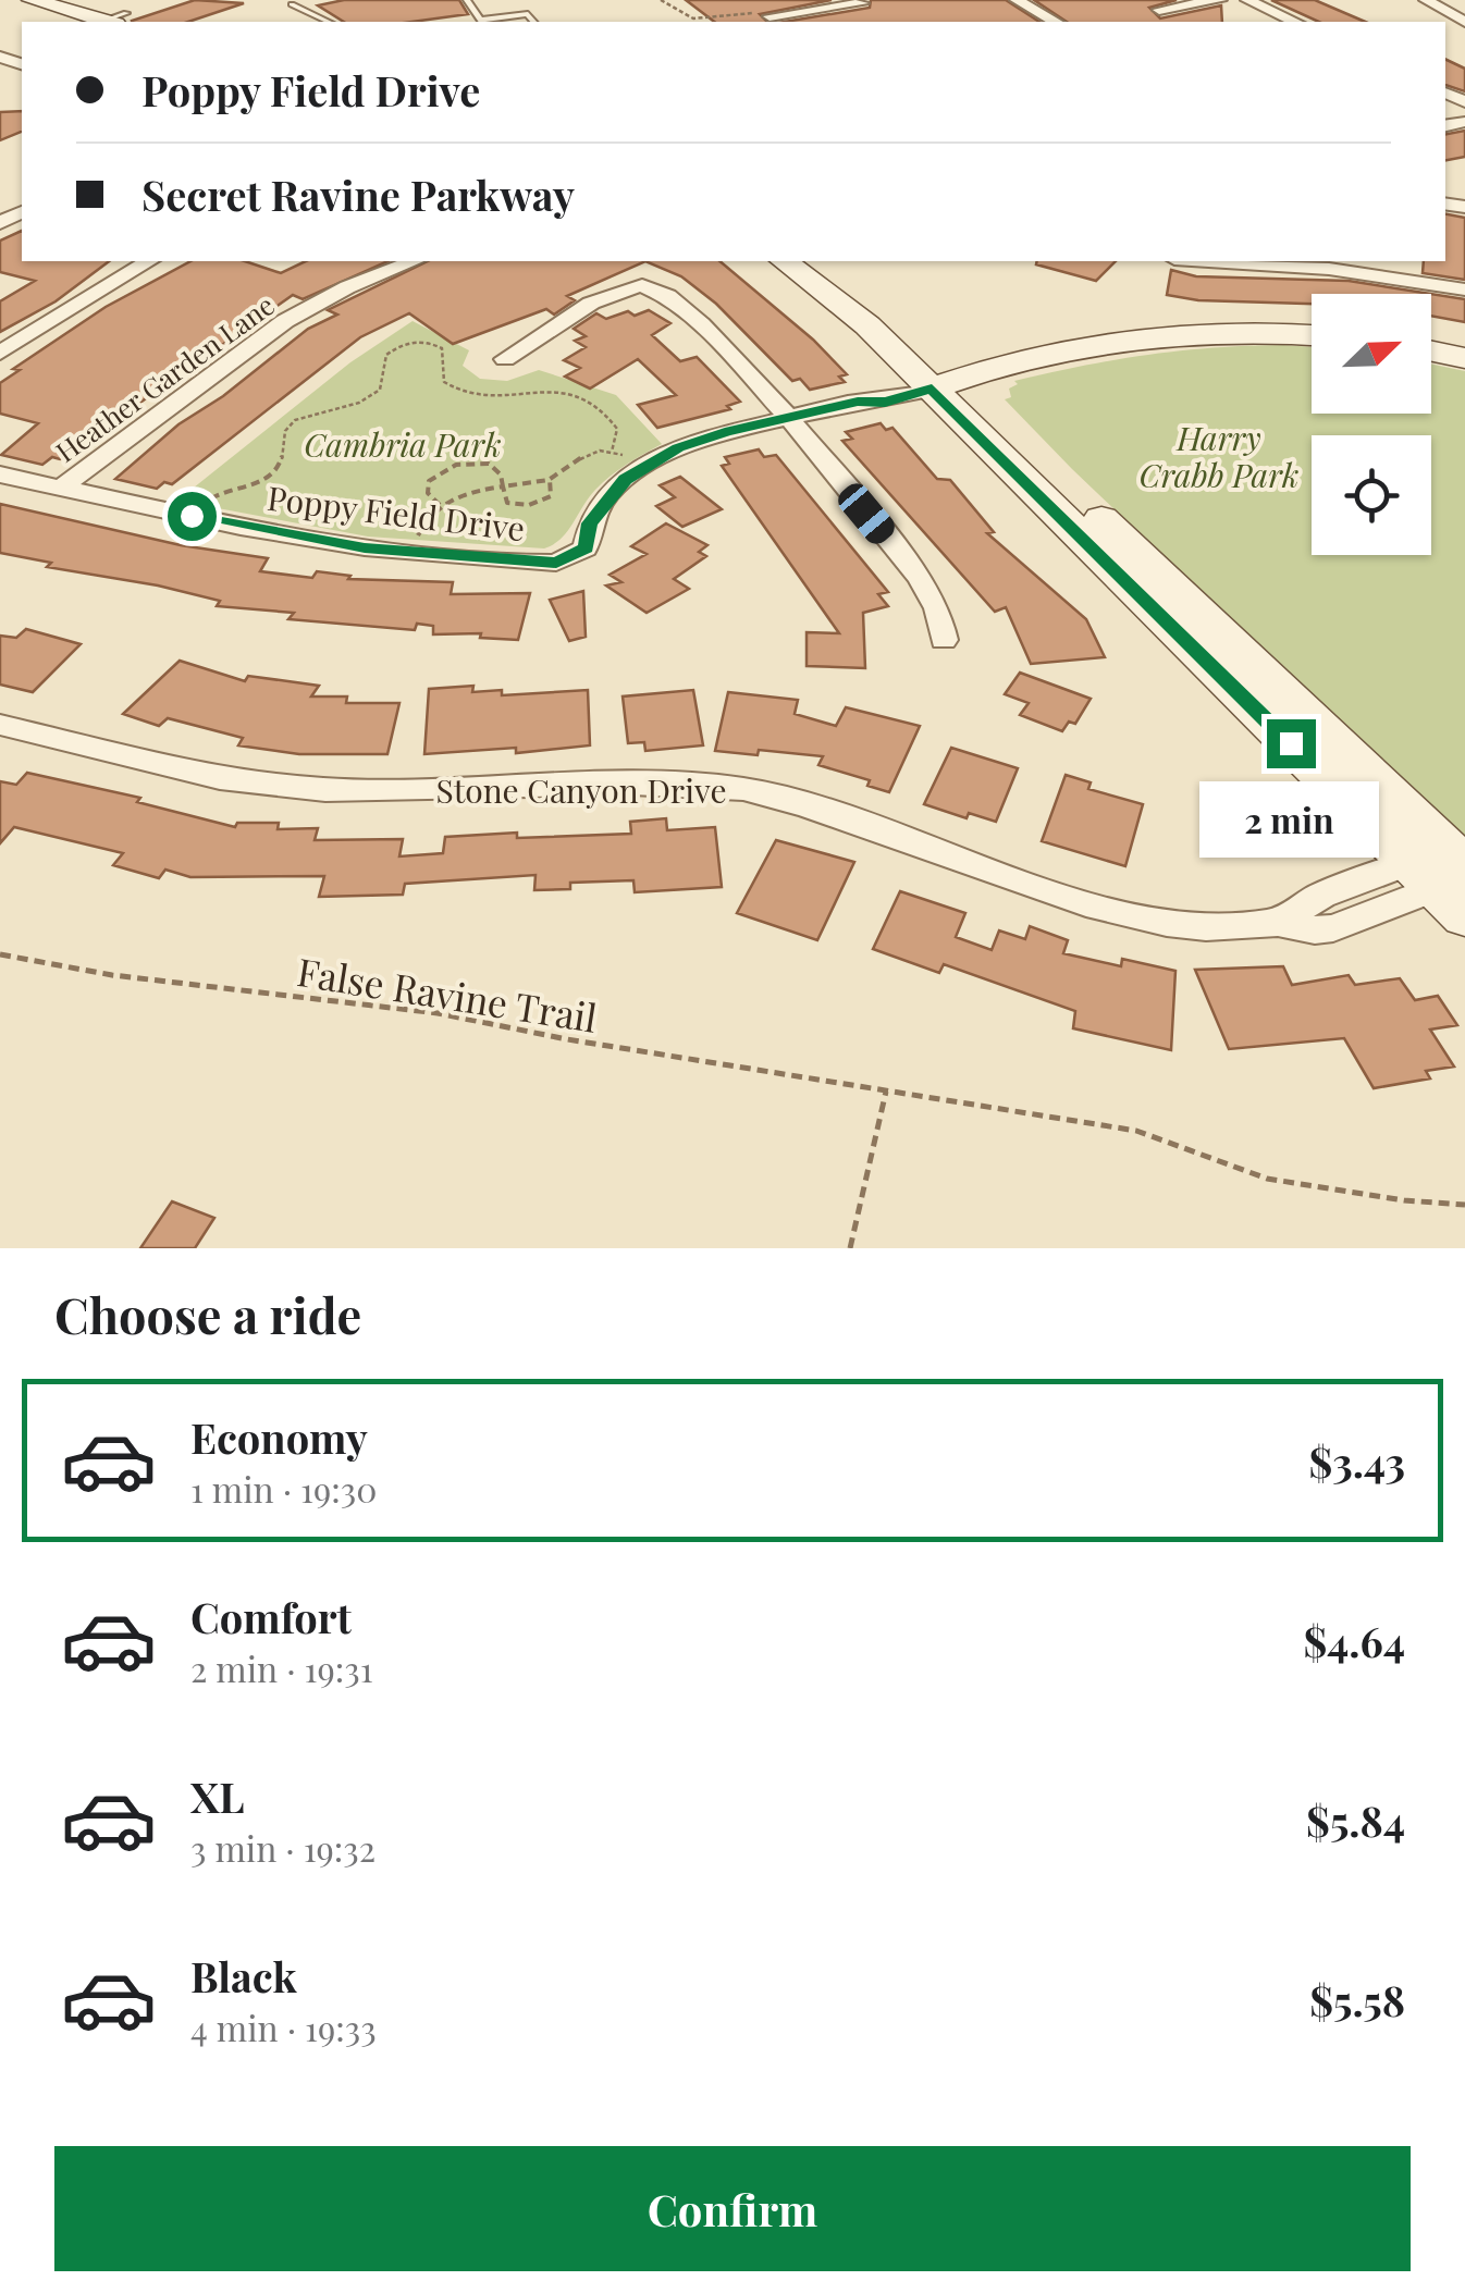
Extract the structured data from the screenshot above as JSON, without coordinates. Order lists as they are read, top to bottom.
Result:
{
  "streets": {
    "street": ["Heather Garden Lane", "Poppy Field Drive", "Stone Canyon Drive"],
    "path": ["False Ravine Trail"]
  },
  "crossings": [
    ["Heather Garden Lane", "Poppy Field Drive"]
  ],
  "parks": ["Harry Crabb Park", "Cambria Park"],
  "north": "top right",
  "page": {
    "banner": ["Poppy Field Drive", "Secret Ravine Parkway"],
    "bubble": "2 min",
    "heading": "Choose a ride",
    "list": [
      {
        "name": "Economy",
        "note": "1 min · 19:30",
        "value": "$3.43"
      },
      {
        "name": "Comfort",
        "note": "2 min · 19:31",
        "value": "$4.64"
      },
      {
        "name": "XL",
        "note": "3 min · 19:32",
        "value": "$5.84"
      },
      {
        "name": "Black",
        "note": "4 min · 19:33",
        "value": "$5.58"
      }
    ],
    "buttons": "Confirm"
  }
}
